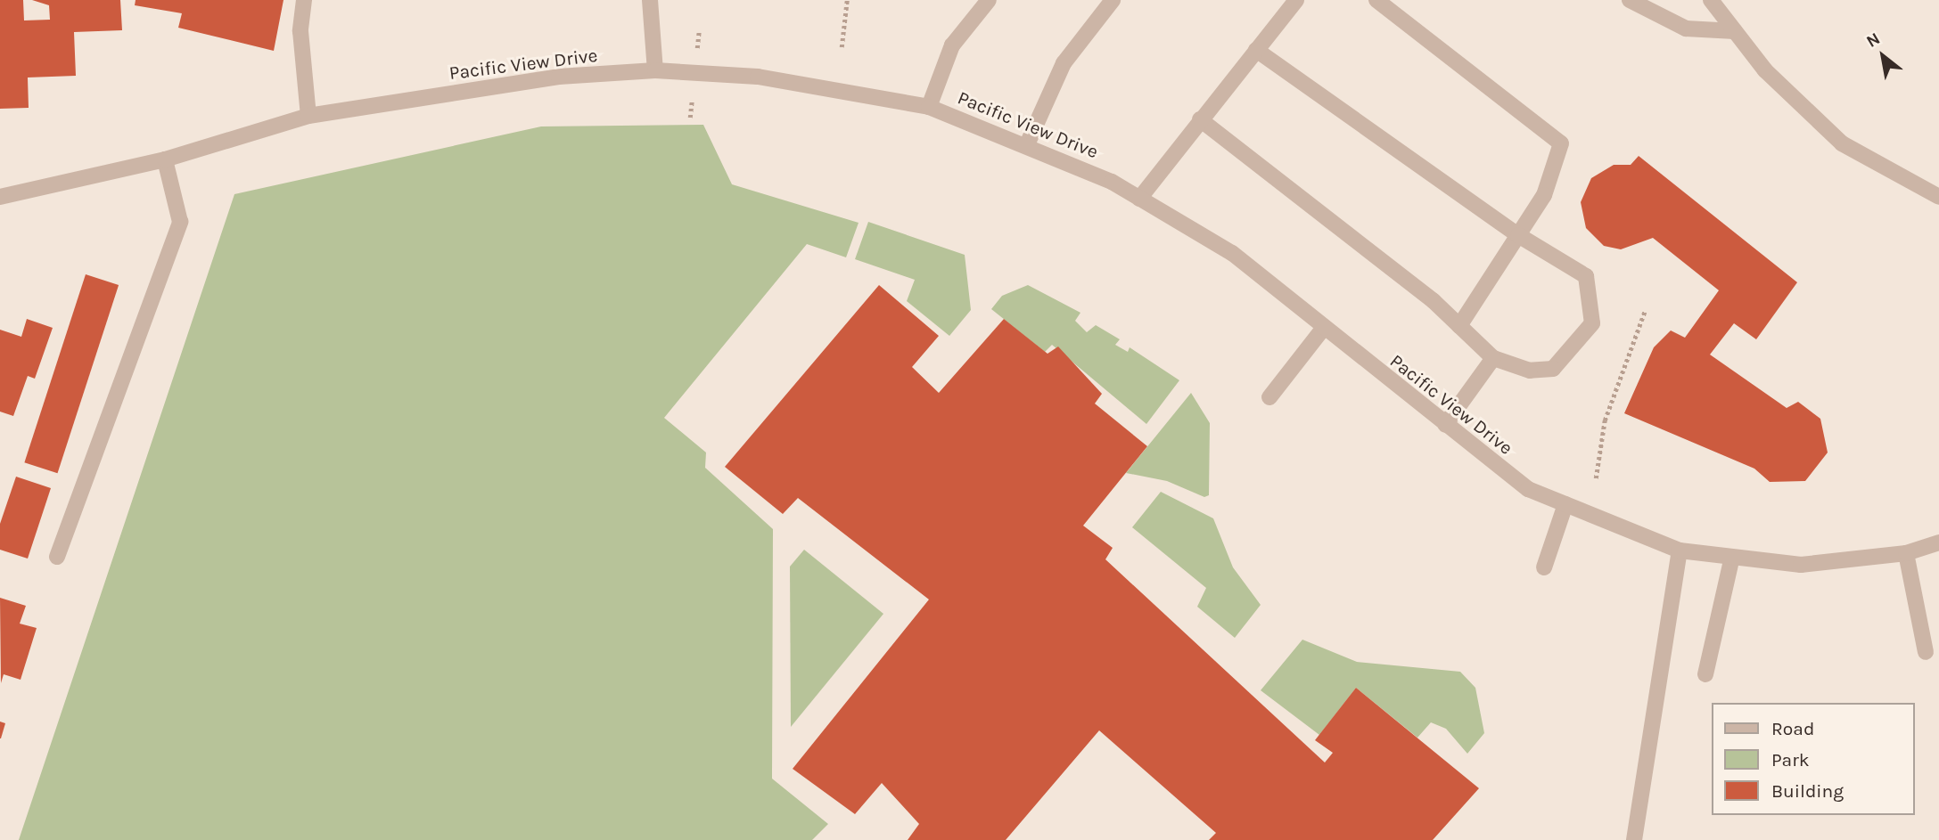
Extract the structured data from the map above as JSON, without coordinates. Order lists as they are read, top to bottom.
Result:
{
  "streets": {
    "street": ["Pacific View Drive"]
  },
  "legend": ["Road", "Park", "Building"],
  "north": "top left"
}
